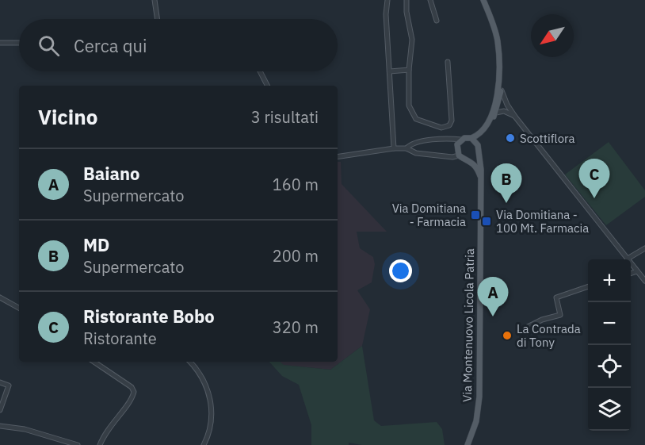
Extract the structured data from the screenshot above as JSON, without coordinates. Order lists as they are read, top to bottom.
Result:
{
  "streets": {
    "main road": ["Via Montenuovo Licola Patria"]
  },
  "places": {
    "other": ["Scottiflora", "La Contrada di Tony"],
    "transit": ["Via Domitiana - Farmacia", "Via Domitiana - 100 Mt. Farmacia"]
  },
  "north": "bottom left",
  "page": {
    "search": "Cerca qui",
    "heading": ["Vicino", "3 risultati"],
    "list": [
      {
        "mark": "A",
        "name": "Baiano",
        "note": "Supermercato",
        "value": "160 m"
      },
      {
        "mark": "B",
        "name": "MD",
        "note": "Supermercato",
        "value": "200 m"
      },
      {
        "mark": "C",
        "name": "Ristorante Bobo",
        "note": "Ristorante",
        "value": "320 m"
      }
    ],
    "pins": ["C", "B", "A"],
    "map_buttons": ["+", "−"]
  }
}
